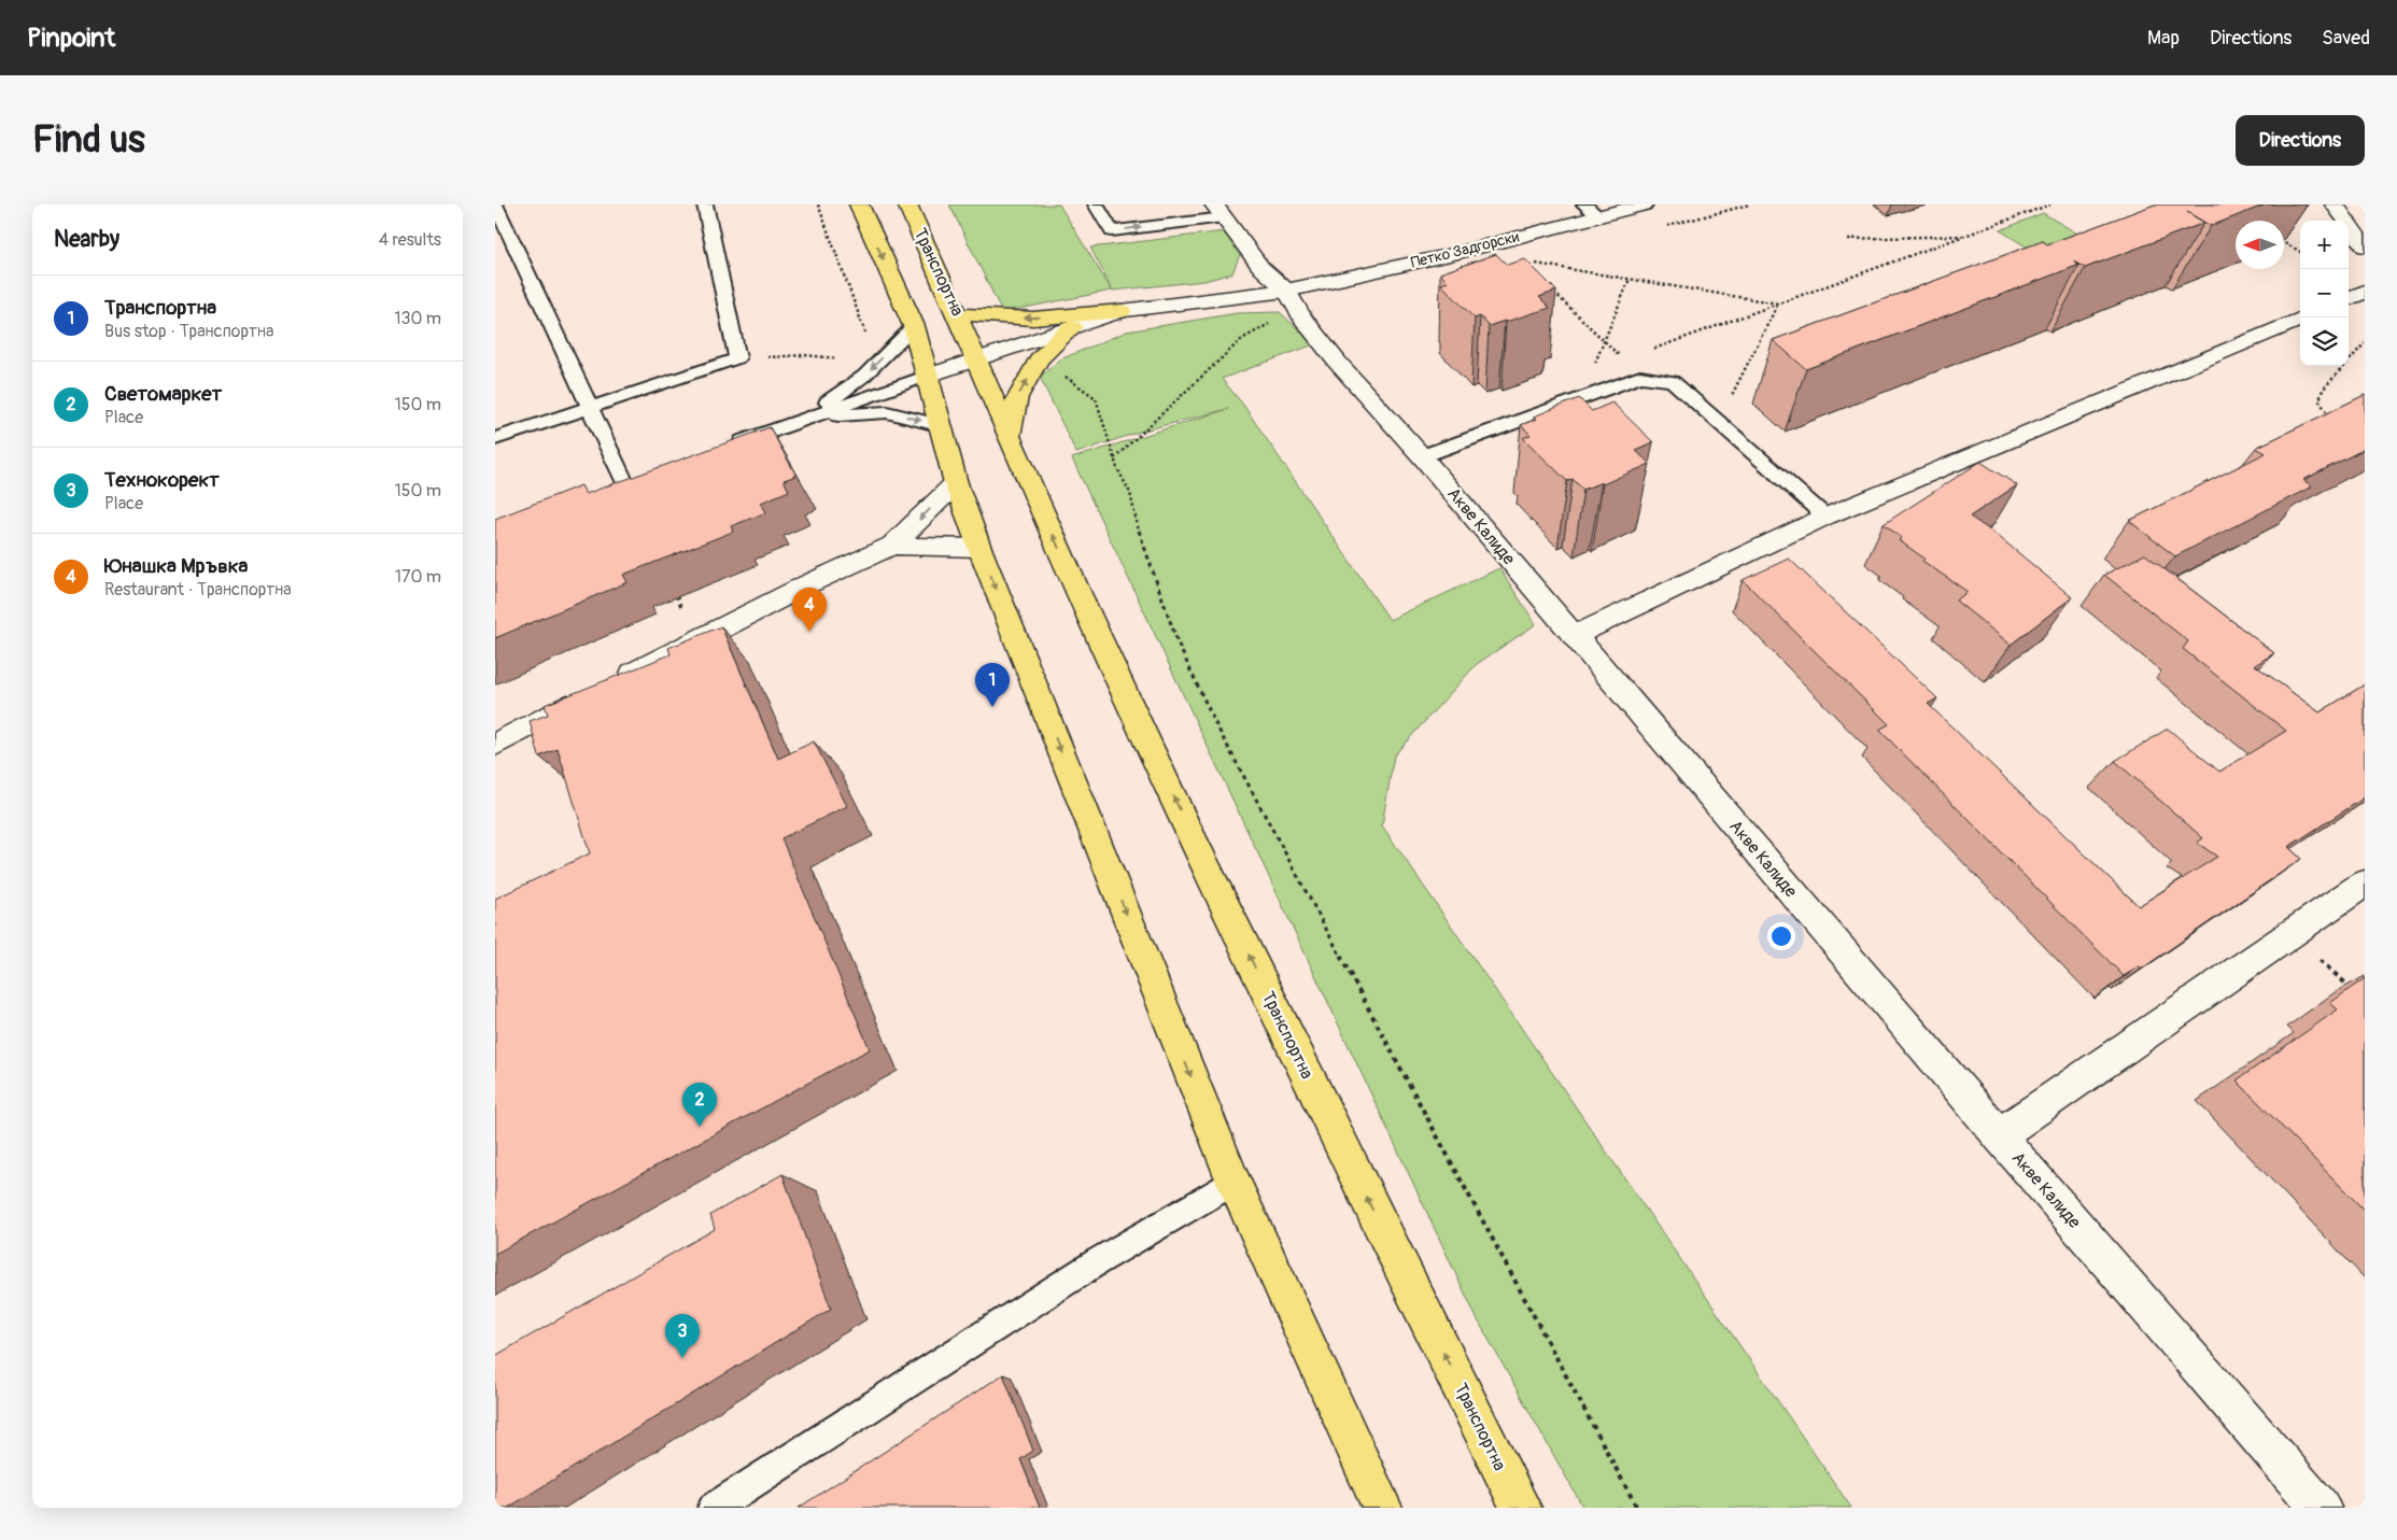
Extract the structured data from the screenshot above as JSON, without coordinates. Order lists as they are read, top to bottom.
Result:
{
  "streets": {
    "main road": ["Транспортна"],
    "street": ["Петко Задгорски", "Акве Калиде"]
  },
  "crossings": [
    ["Петко Задгорски", "Транспортна"],
    ["Петко Задгорски", "Акве Калиде"]
  ],
  "north": "left",
  "page": {
    "header": "Pinpoint",
    "nav": ["Map", "Directions", "Saved"],
    "buttons": "Directions",
    "title": "Find us",
    "heading": ["Nearby", "4 results"],
    "map_buttons": ["+", "−"],
    "list": [
      {
        "mark": "1",
        "name": "Транспортна",
        "note": "Bus stop · Транспортна",
        "value": "130 m"
      },
      {
        "mark": "2",
        "name": "Светомаркет",
        "note": "Place",
        "value": "150 m"
      },
      {
        "mark": "3",
        "name": "Технокорект",
        "note": "Place",
        "value": "150 m"
      },
      {
        "mark": "4",
        "name": "Юнашка Мръвка",
        "note": "Restaurant · Транспортна",
        "value": "170 m"
      }
    ],
    "pins": [
      "4",
      "1",
      "2",
      "3"
    ]
  }
}
